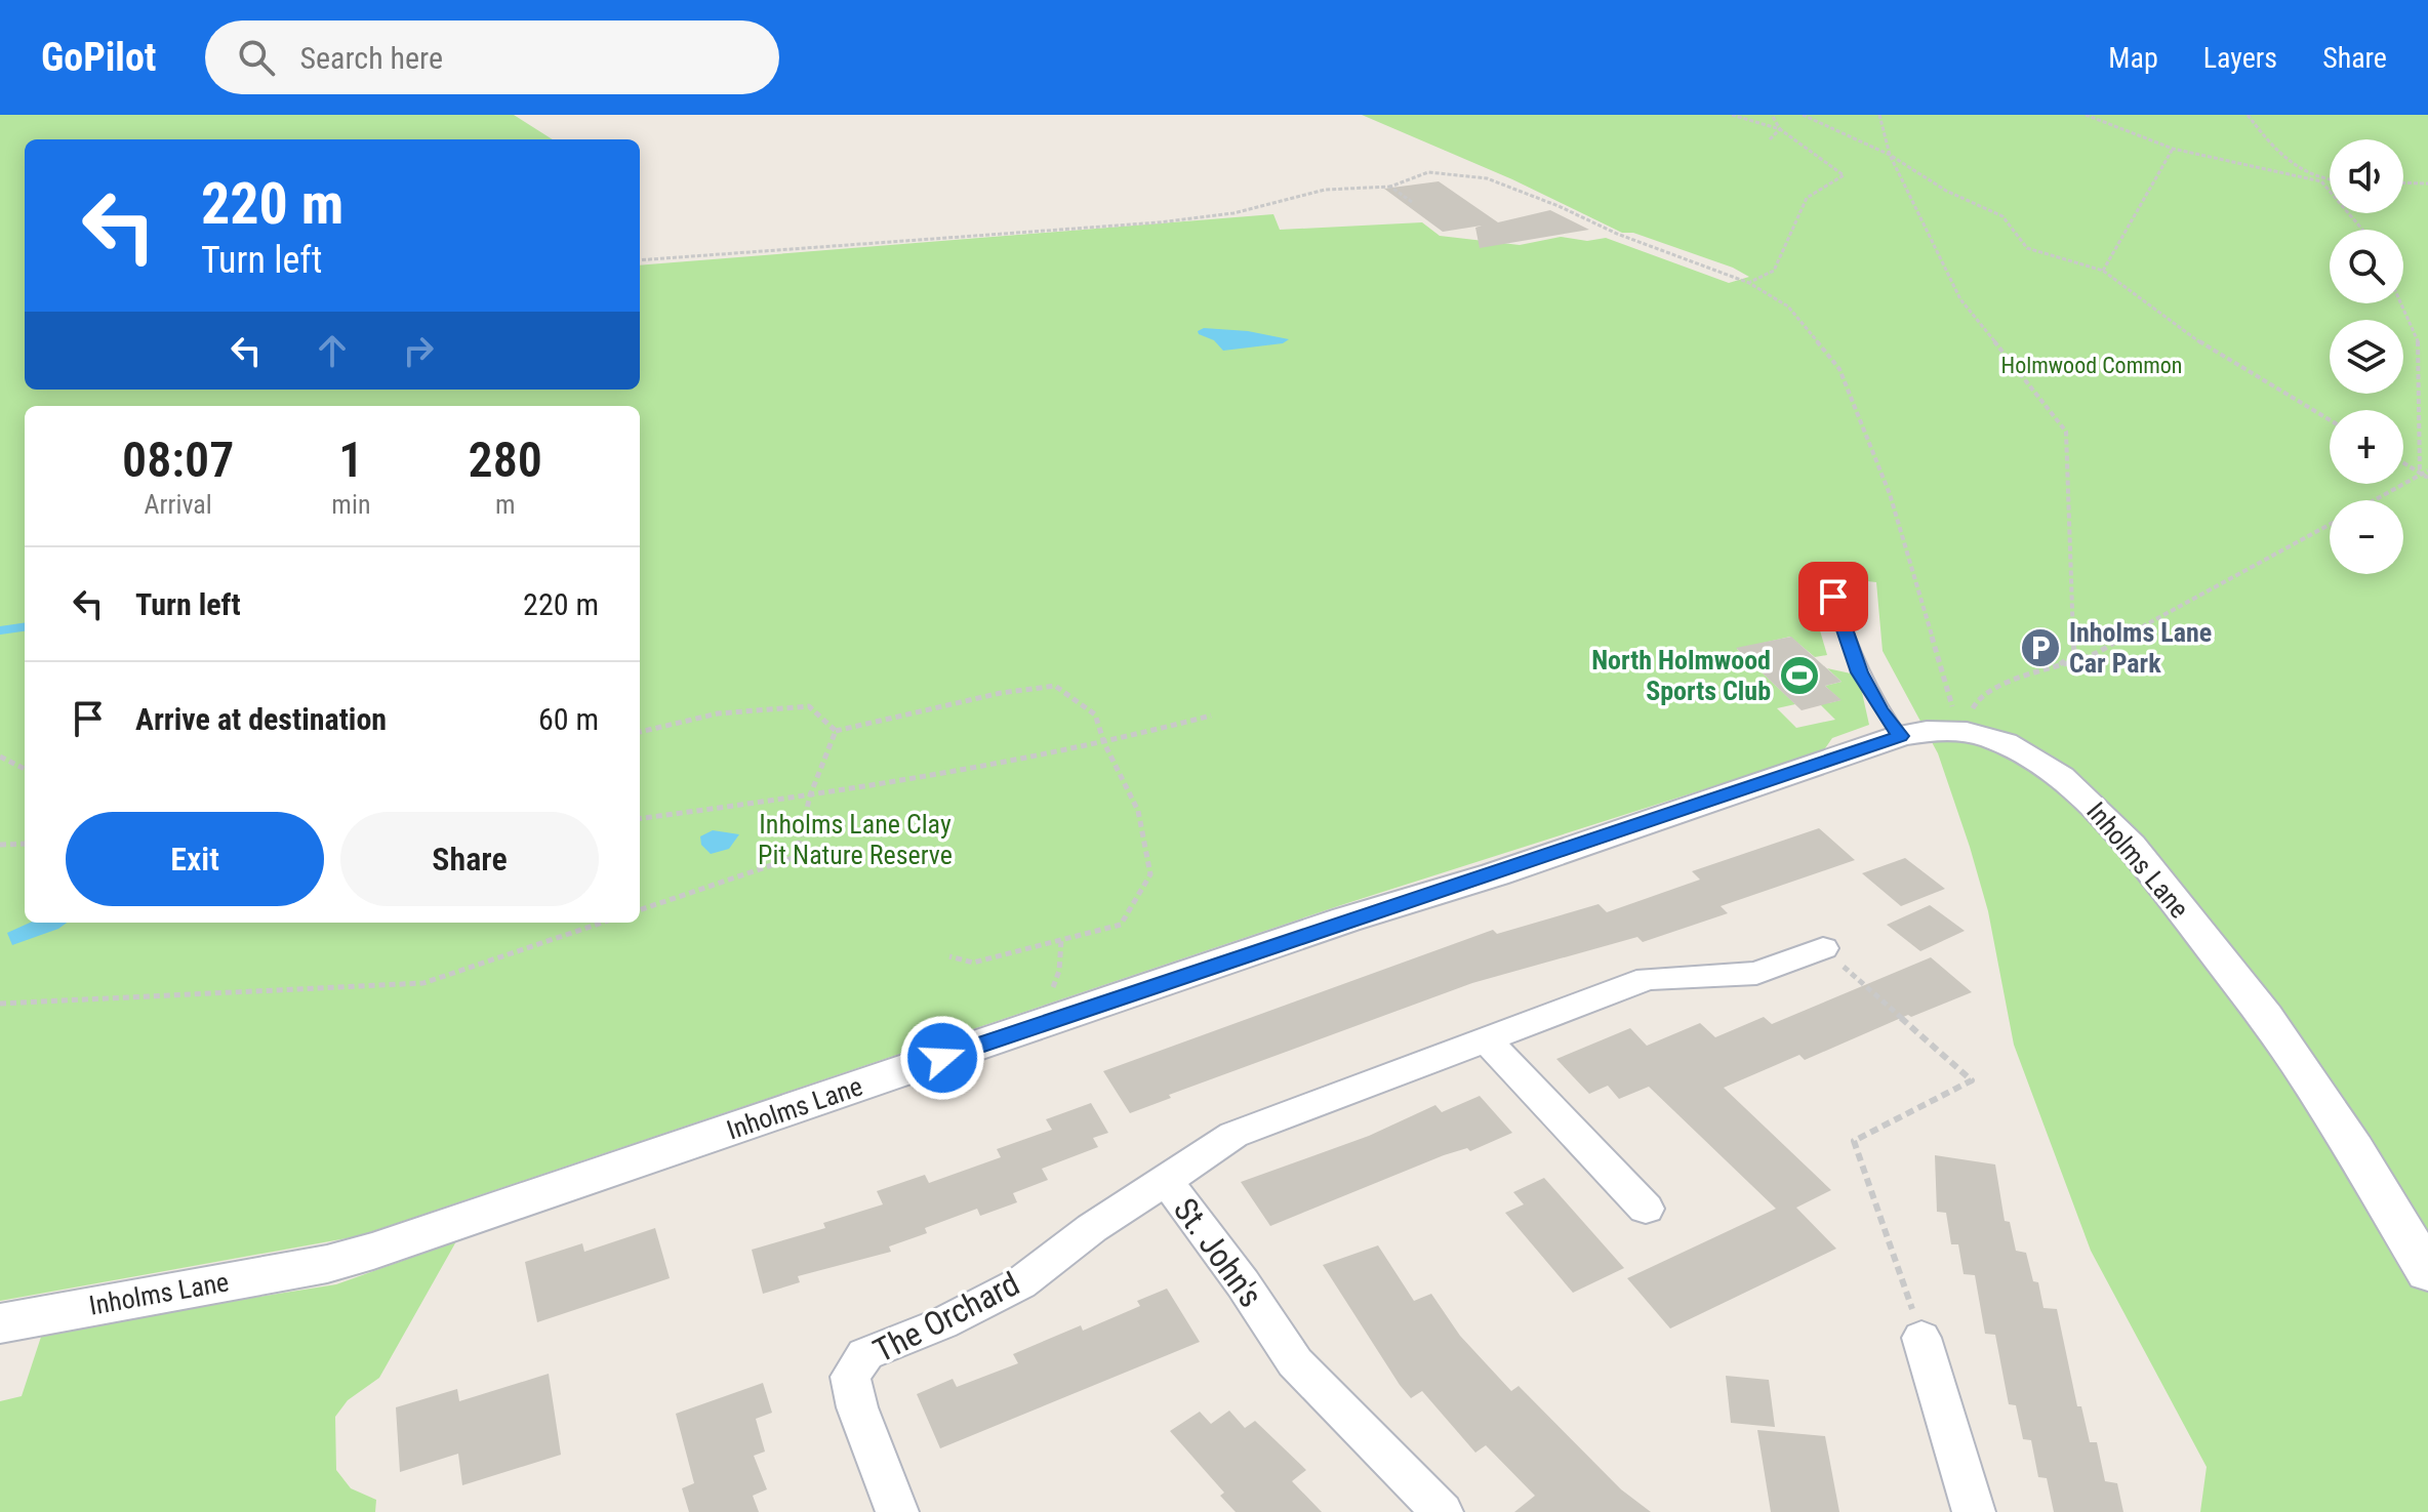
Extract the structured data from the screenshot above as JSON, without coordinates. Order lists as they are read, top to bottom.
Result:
{
  "streets": {
    "street": ["Inholms Lane", "St. John's", "The Orchard"]
  },
  "crossings": [
    ["St. John's", "The Orchard"]
  ],
  "parks": ["Holmwood Common", "Inholms Lane Clay Pit Nature Reserve"],
  "places": {
    "parking": ["Inholms Lane Car Park"],
    "sports": ["North Holmwood Sports Club"]
  },
  "page": {
    "header": "GoPilot",
    "search": "Search here",
    "nav": ["Map", "Layers", "Share"],
    "map_buttons": ["+", "−"],
    "turn": ["220 m", "Turn left"],
    "eta": [
      "08:07",
      "Arrival",
      "1",
      "min",
      "280",
      "m"
    ],
    "list": [
      {
        "name": "Turn left",
        "value": "220 m"
      },
      {
        "name": "Arrive at destination",
        "value": "60 m"
      }
    ],
    "buttons": ["Exit", "Share"]
  }
}
